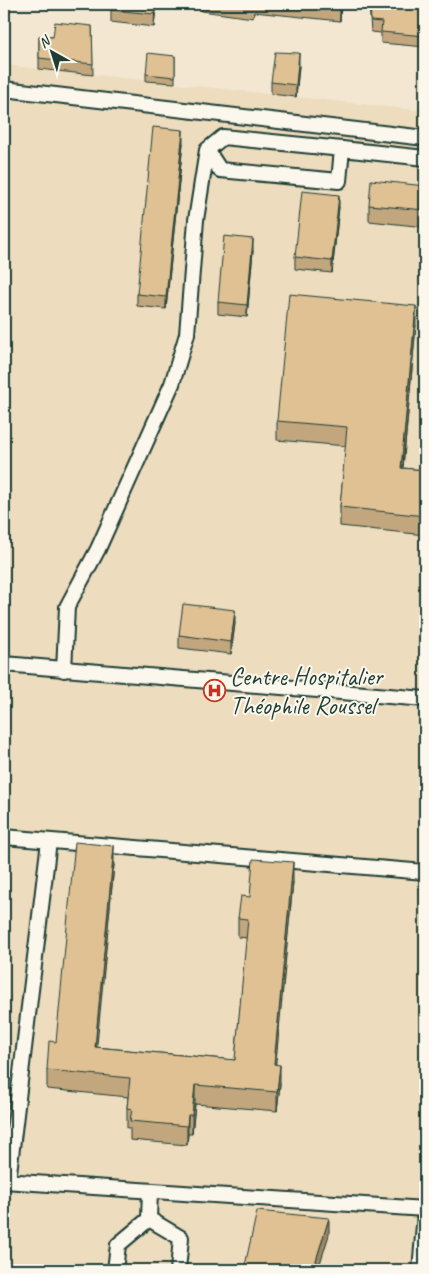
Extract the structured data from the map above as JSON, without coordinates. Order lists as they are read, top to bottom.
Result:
{
  "places": {
    "hospital": ["Centre Hospitalier Théophile Roussel"]
  },
  "north": "top left"
}
